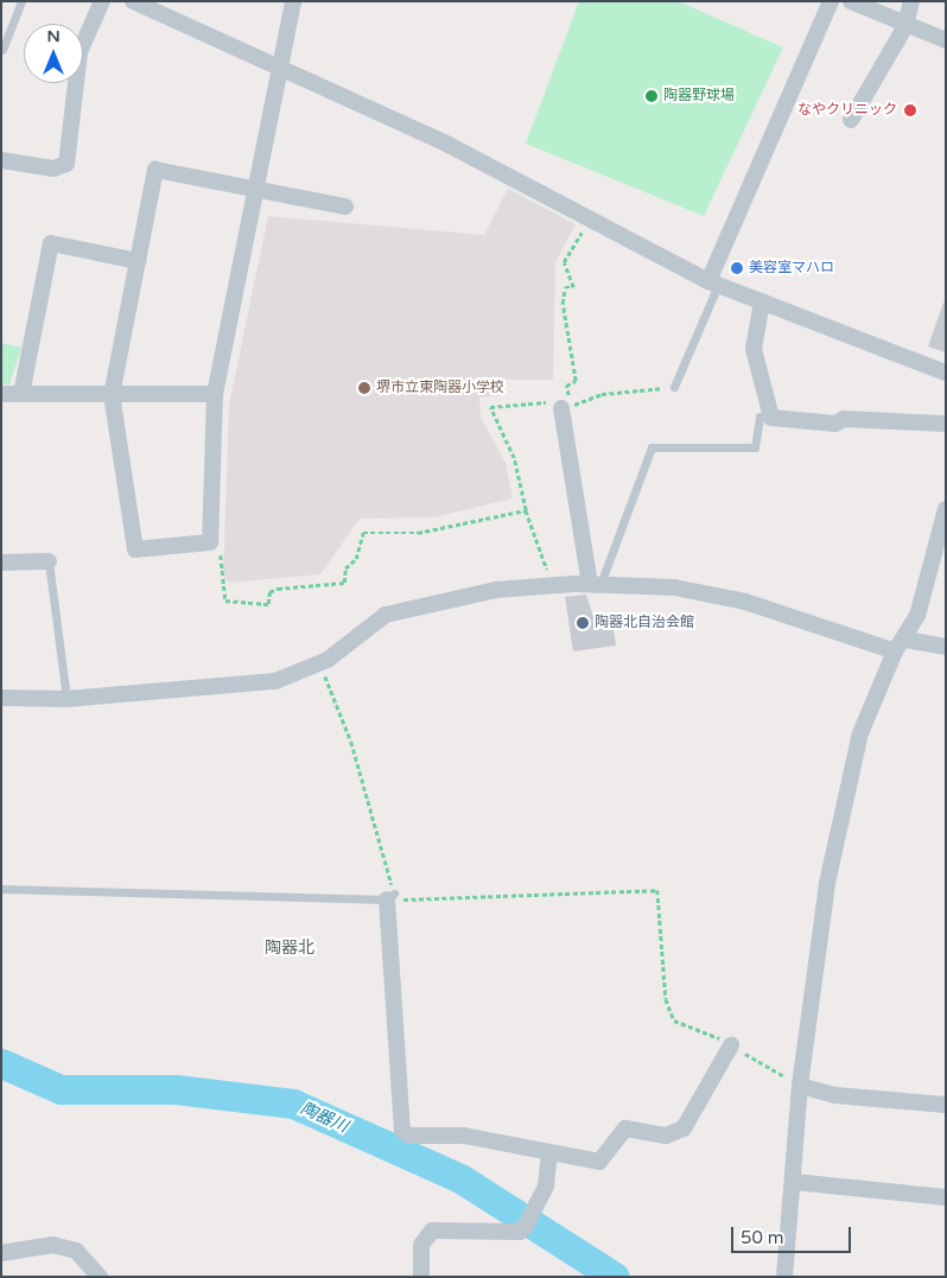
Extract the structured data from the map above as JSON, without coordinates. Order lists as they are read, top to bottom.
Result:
{
  "districts": ["陶器北"],
  "water": ["陶器川"],
  "places": [
    "陶器野球場",
    "なやクリニック",
    "美容室マハロ",
    "堺市立東陶器小学校",
    "陶器北自治会館"
  ],
  "scale_bar": "50 m",
  "north": "top"
}
